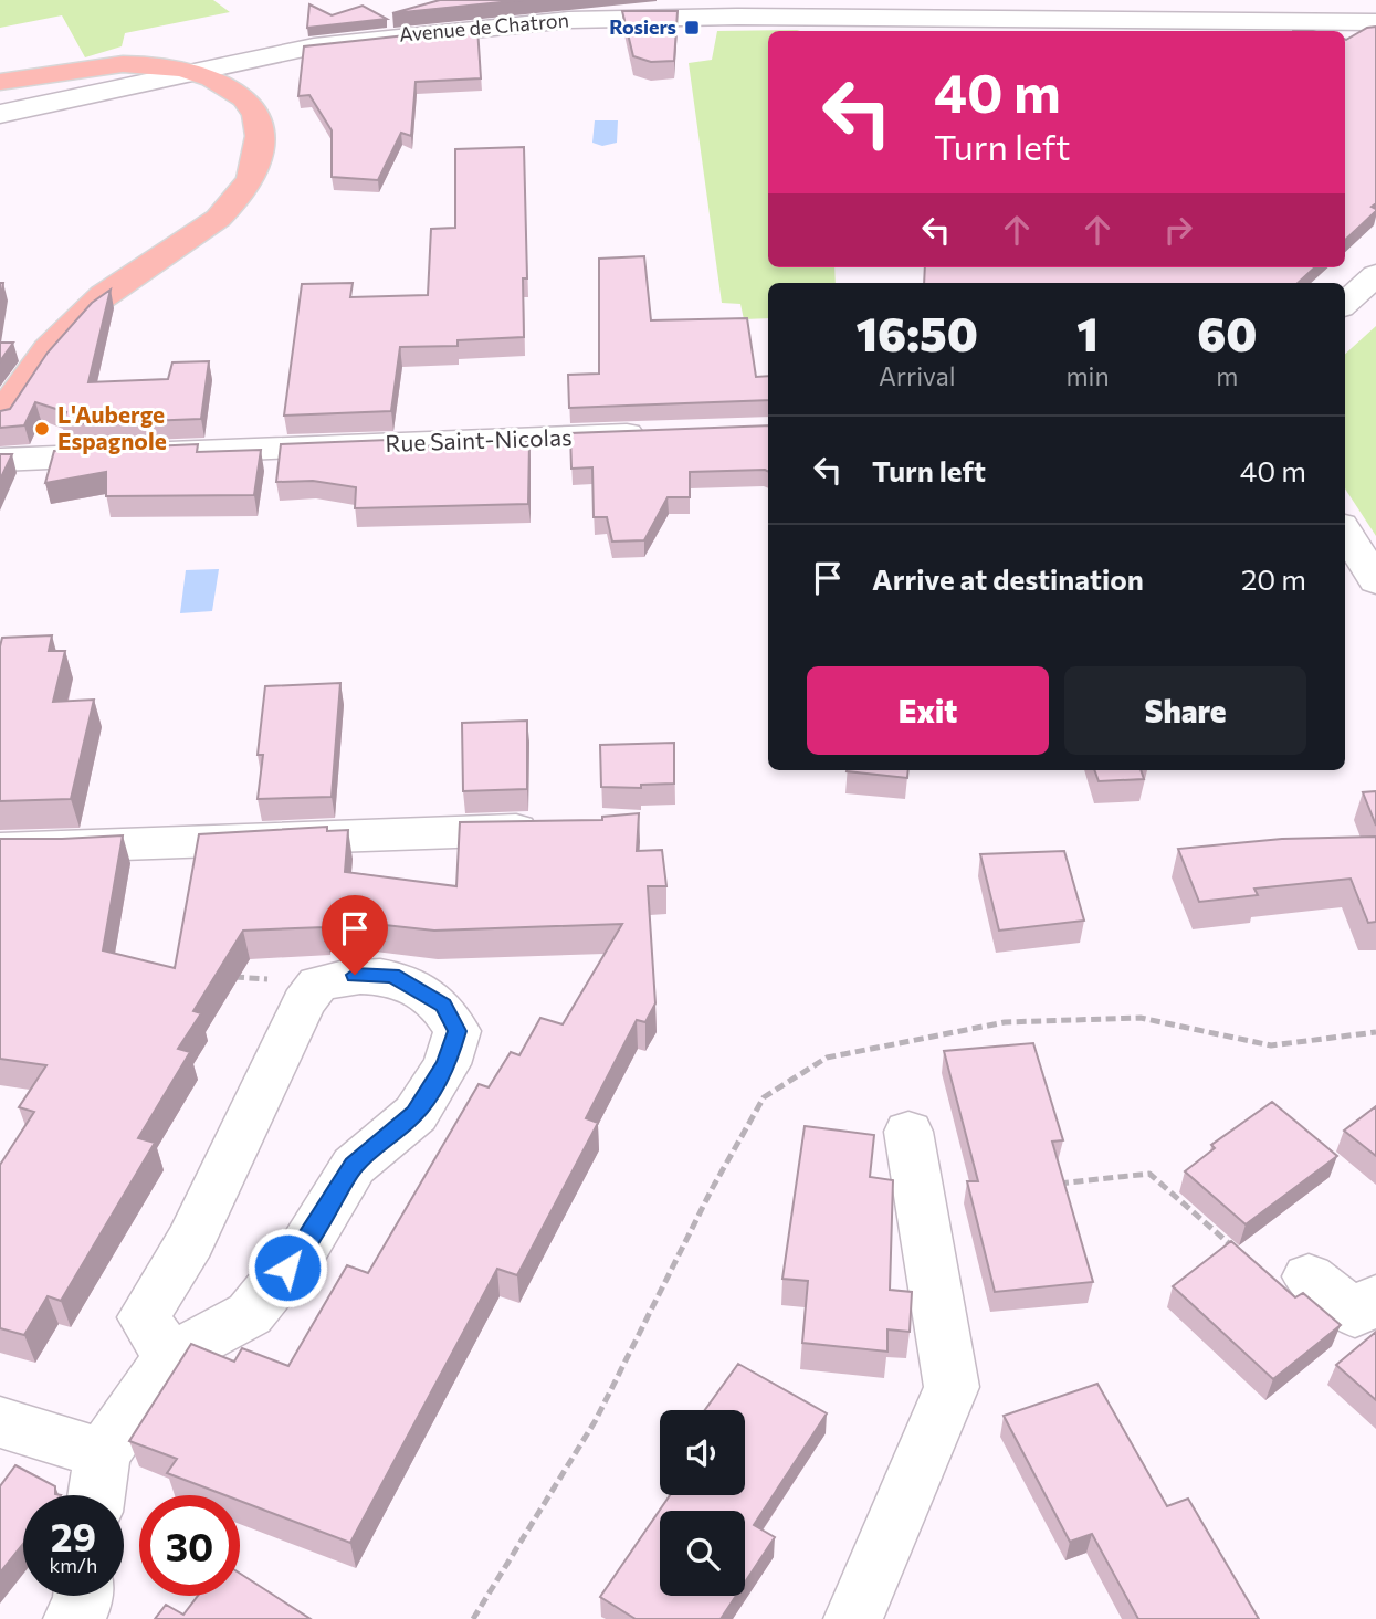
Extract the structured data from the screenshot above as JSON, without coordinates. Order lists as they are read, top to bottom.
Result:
{
  "streets": {
    "street": ["Avenue de Chatron", "Rue Saint-Nicolas"]
  },
  "places": {
    "transit": ["Rosiers"],
    "other": ["L'Auberge Espagnole"]
  },
  "page": {
    "turn": ["40 m", "Turn left"],
    "eta": [
      "16:50",
      "Arrival",
      "1",
      "min",
      "60",
      "m"
    ],
    "list": [
      {
        "name": "Turn left",
        "value": "40 m"
      },
      {
        "name": "Arrive at destination",
        "value": "20 m"
      }
    ],
    "buttons": ["Exit", "Share"],
    "speed": "29 km/h",
    "limit": "30"
  }
}
